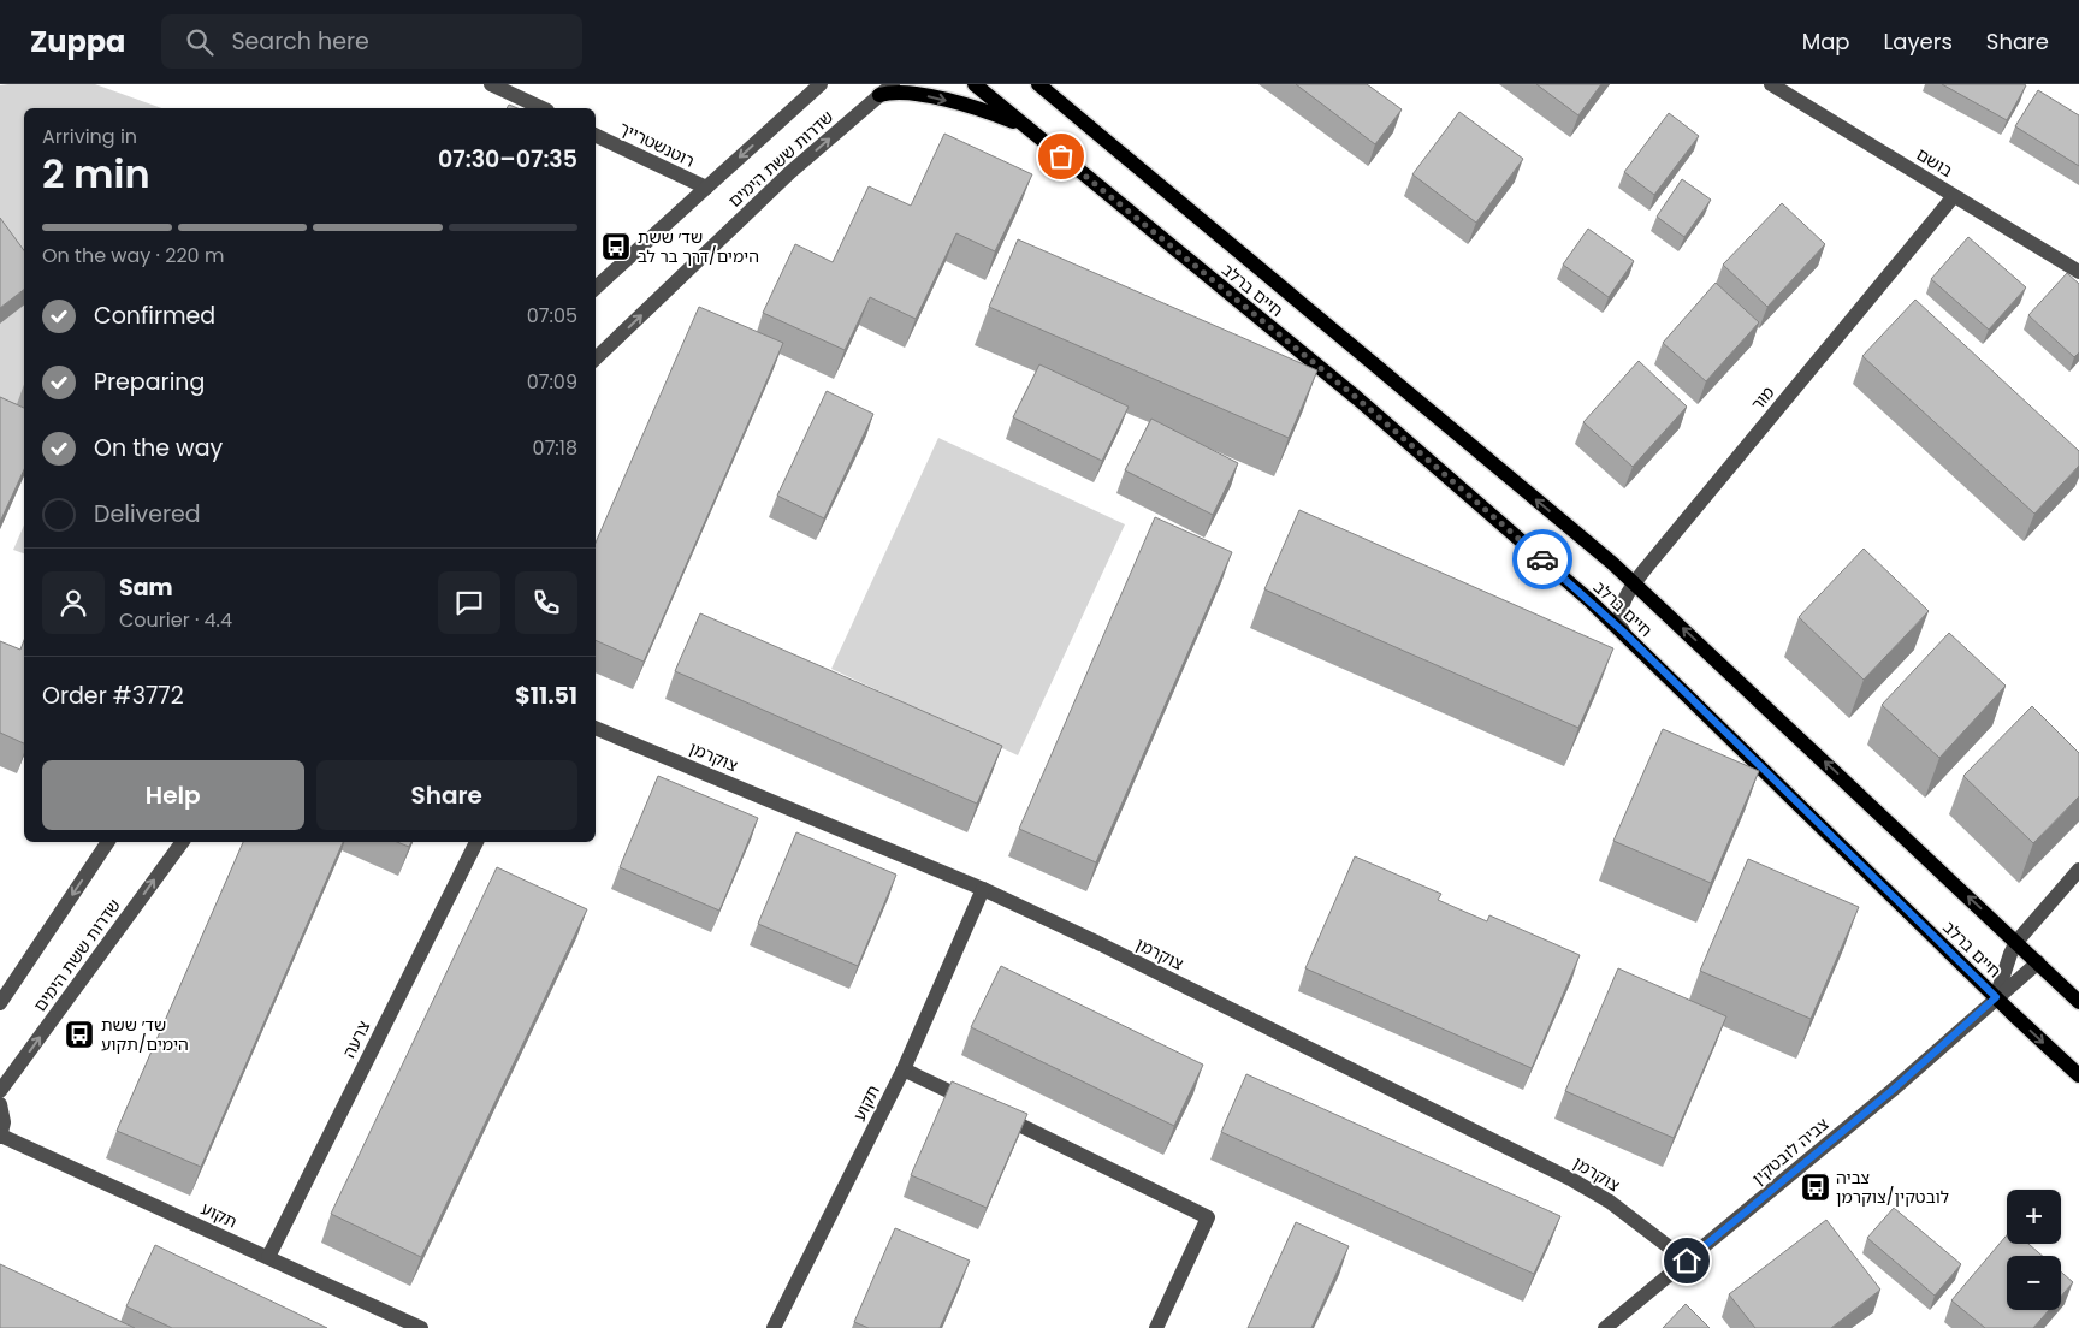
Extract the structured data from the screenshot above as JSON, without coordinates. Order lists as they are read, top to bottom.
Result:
{
  "streets": {
    "main road": ["חיים ברלב"],
    "street": [
      "רוטנשטרייך",
      "שדרות ששת הימים",
      "בושם",
      "מור",
      "צוקרמן",
      "צרעה",
      "תקוע",
      "צביה לובטקין"
    ]
  },
  "crossings": [
    ["רוטנשטרייך", "שדרות ששת הימים"],
    ["בושם", "מור"],
    ["חיים ברלב", "מור"],
    ["חיים ברלב", "צביה לובטקין"],
    ["צוקרמן", "תקוע"],
    ["צוקרמן", "צביה לובטקין"],
    ["צרעה", "תקוע"]
  ],
  "places": {
    "bus stop": ["שד׳ ששת הימים/דרך בר לב", "שד׳ ששת הימים/תקוע", "צביה לובטקין/צוקרמן"]
  },
  "page": {
    "header": "Zuppa",
    "search": "Search here",
    "nav": ["Map", "Layers", "Share"],
    "heading": ["2 min", "Arriving in", "07:30–07:35"],
    "panel": [
      "Sam",
      "Courier · 4.4",
      "Order #3772",
      "$11.51"
    ],
    "bar": "On the way · 220 m",
    "list": [
      ["Confirmed", "07:05"],
      ["Preparing", "07:09"],
      ["On the way", "07:18"],
      "Delivered"
    ],
    "buttons": ["Help", "Share"],
    "map_buttons": ["+", "−"]
  }
}
